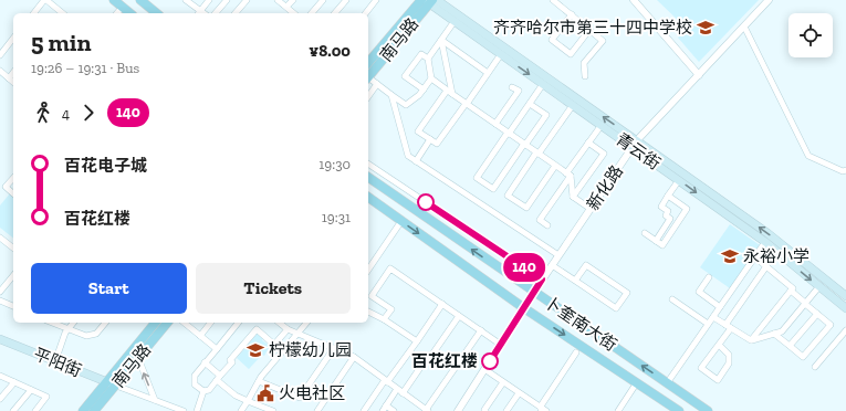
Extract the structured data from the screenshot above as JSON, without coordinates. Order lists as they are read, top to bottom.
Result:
{
  "streets": {
    "main road": [
      "南马路",
      "青云街",
      "卜奎南大街",
      "平阳街"
    ],
    "street": ["新化路"]
  },
  "crossings": [
    ["南马路", "青云街"],
    ["南马路", "平阳街"],
    ["青云街", "新化路"],
    ["新化路", "卜奎南大街"]
  ],
  "places": {
    "school or university": ["齐齐哈尔市第三十四中学校", "永裕小学", "柠檬幼儿园"],
    "other": ["百花红楼"],
    "public building": ["火电社区"]
  },
  "lines": ["bus line 140"],
  "page": {
    "on_map": "140",
    "heading": ["5 min", "19:26 – 19:31 · Bus", "¥8.00"],
    "legs": ["4", "140"],
    "list": [
      {
        "name": "百花电子城",
        "value": "19:30"
      },
      {
        "name": "百花红楼",
        "value": "19:31"
      }
    ],
    "buttons": ["Start", "Tickets"]
  }
}
